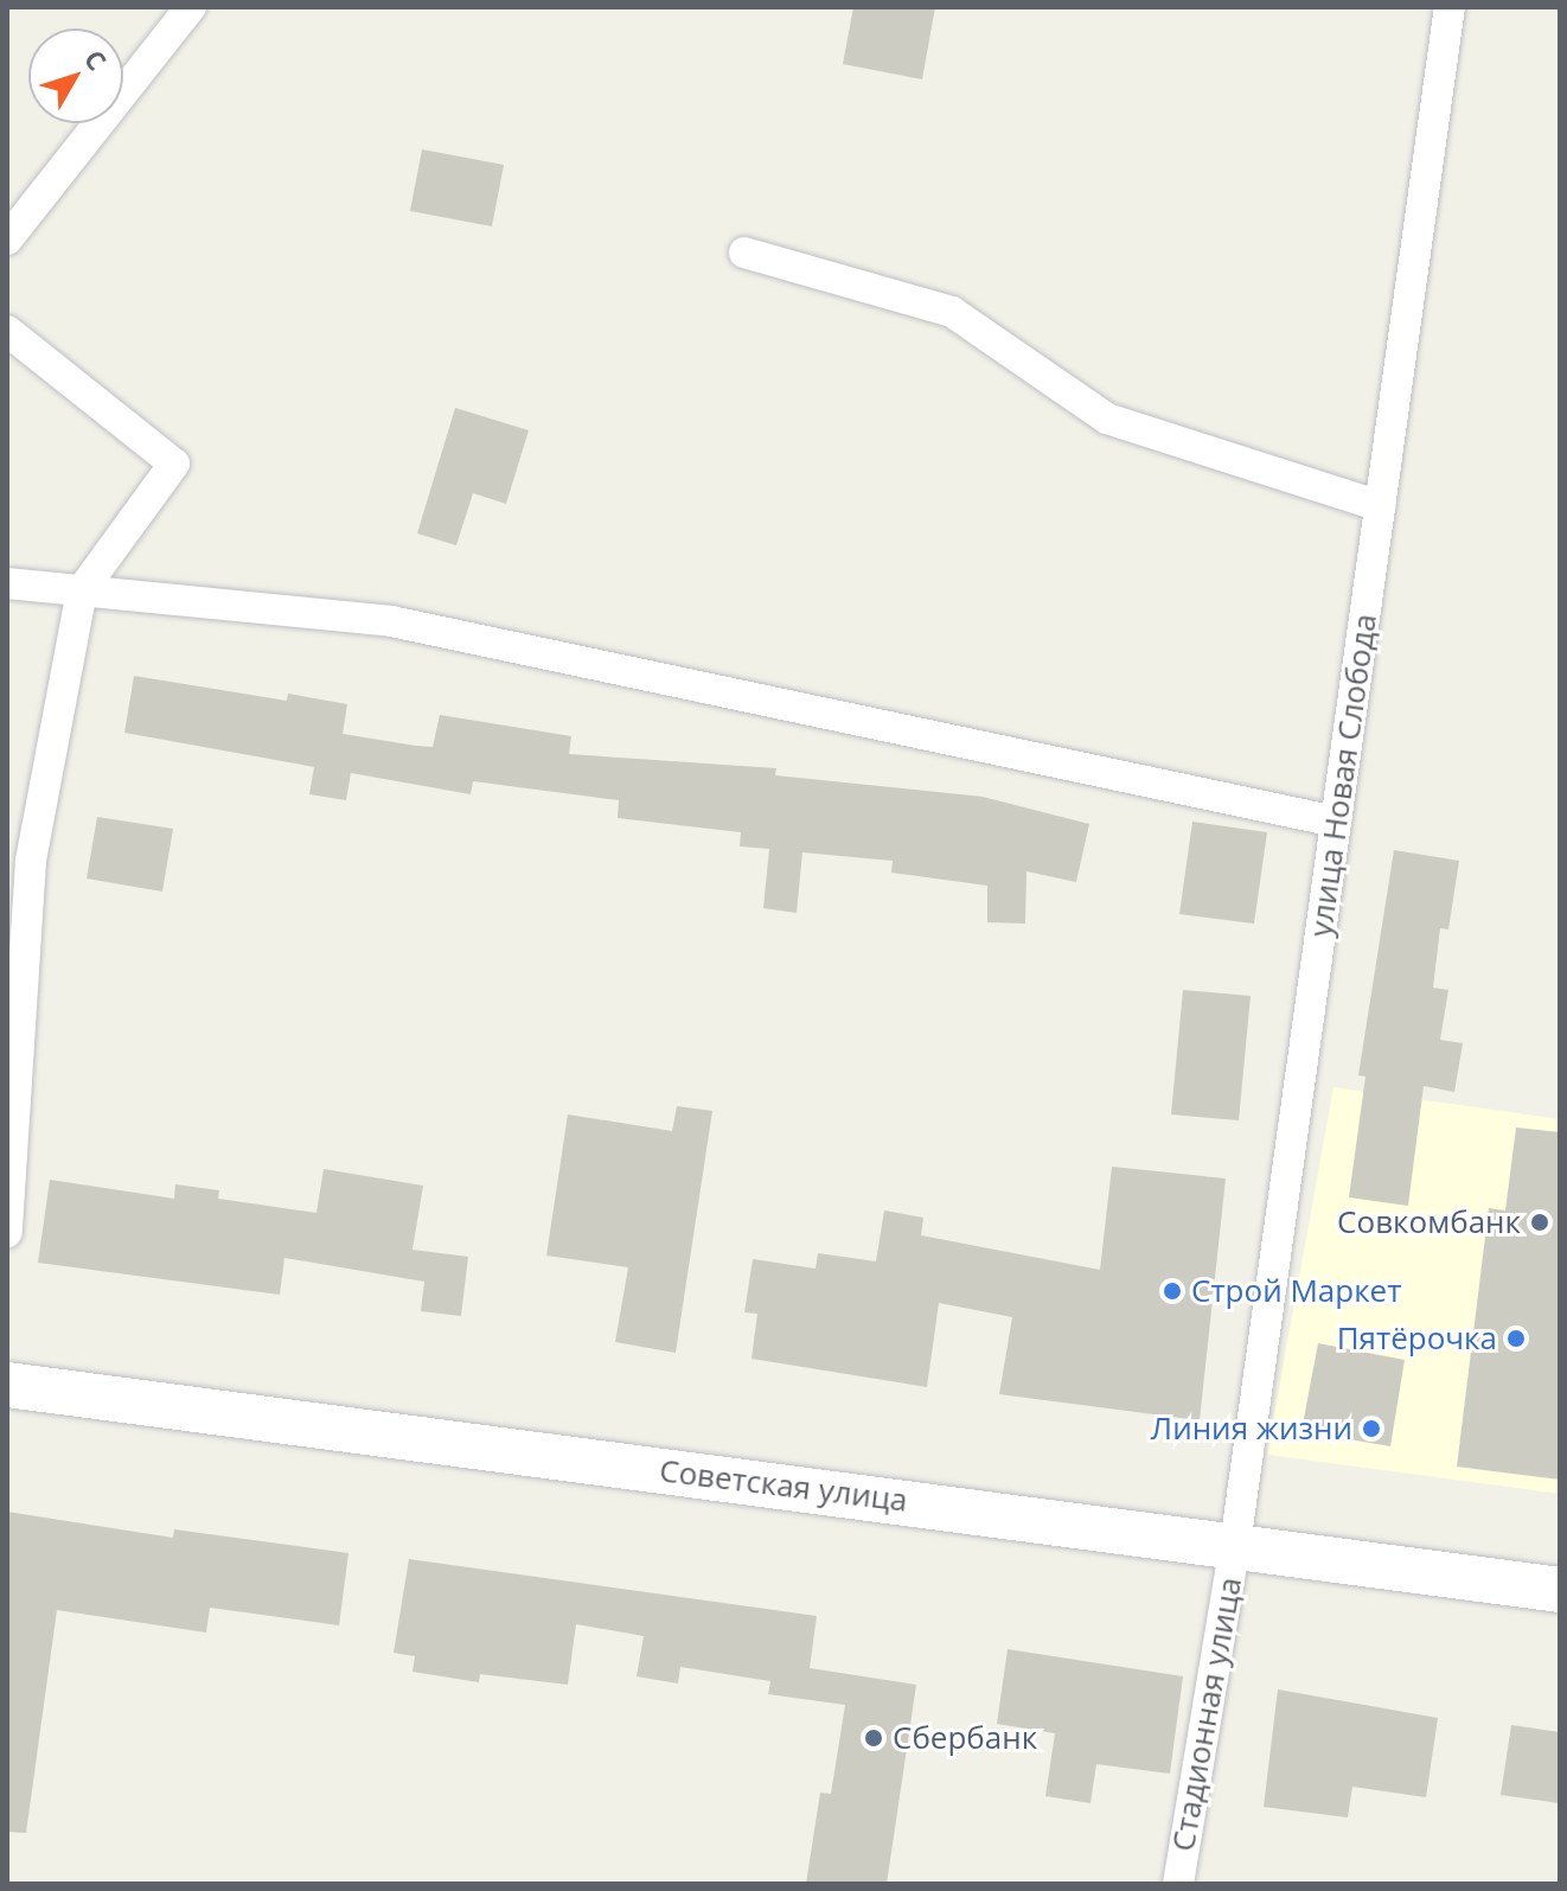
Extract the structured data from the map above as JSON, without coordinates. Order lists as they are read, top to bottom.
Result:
{
  "streets": {
    "main road": ["Советская улица"],
    "street": ["улица Новая Слобода", "Стадионная улица"]
  },
  "crossings": [
    ["улица Новая Слобода", "Советская улица"],
    ["улица Новая Слобода", "Стадионная улица"],
    ["Советская улица", "Стадионная улица"]
  ],
  "places": [
    "Совкомбанк",
    "Строй Маркет",
    "Пятёрочка",
    "Линия жизни",
    "Сбербанк"
  ],
  "north": "top right"
}
